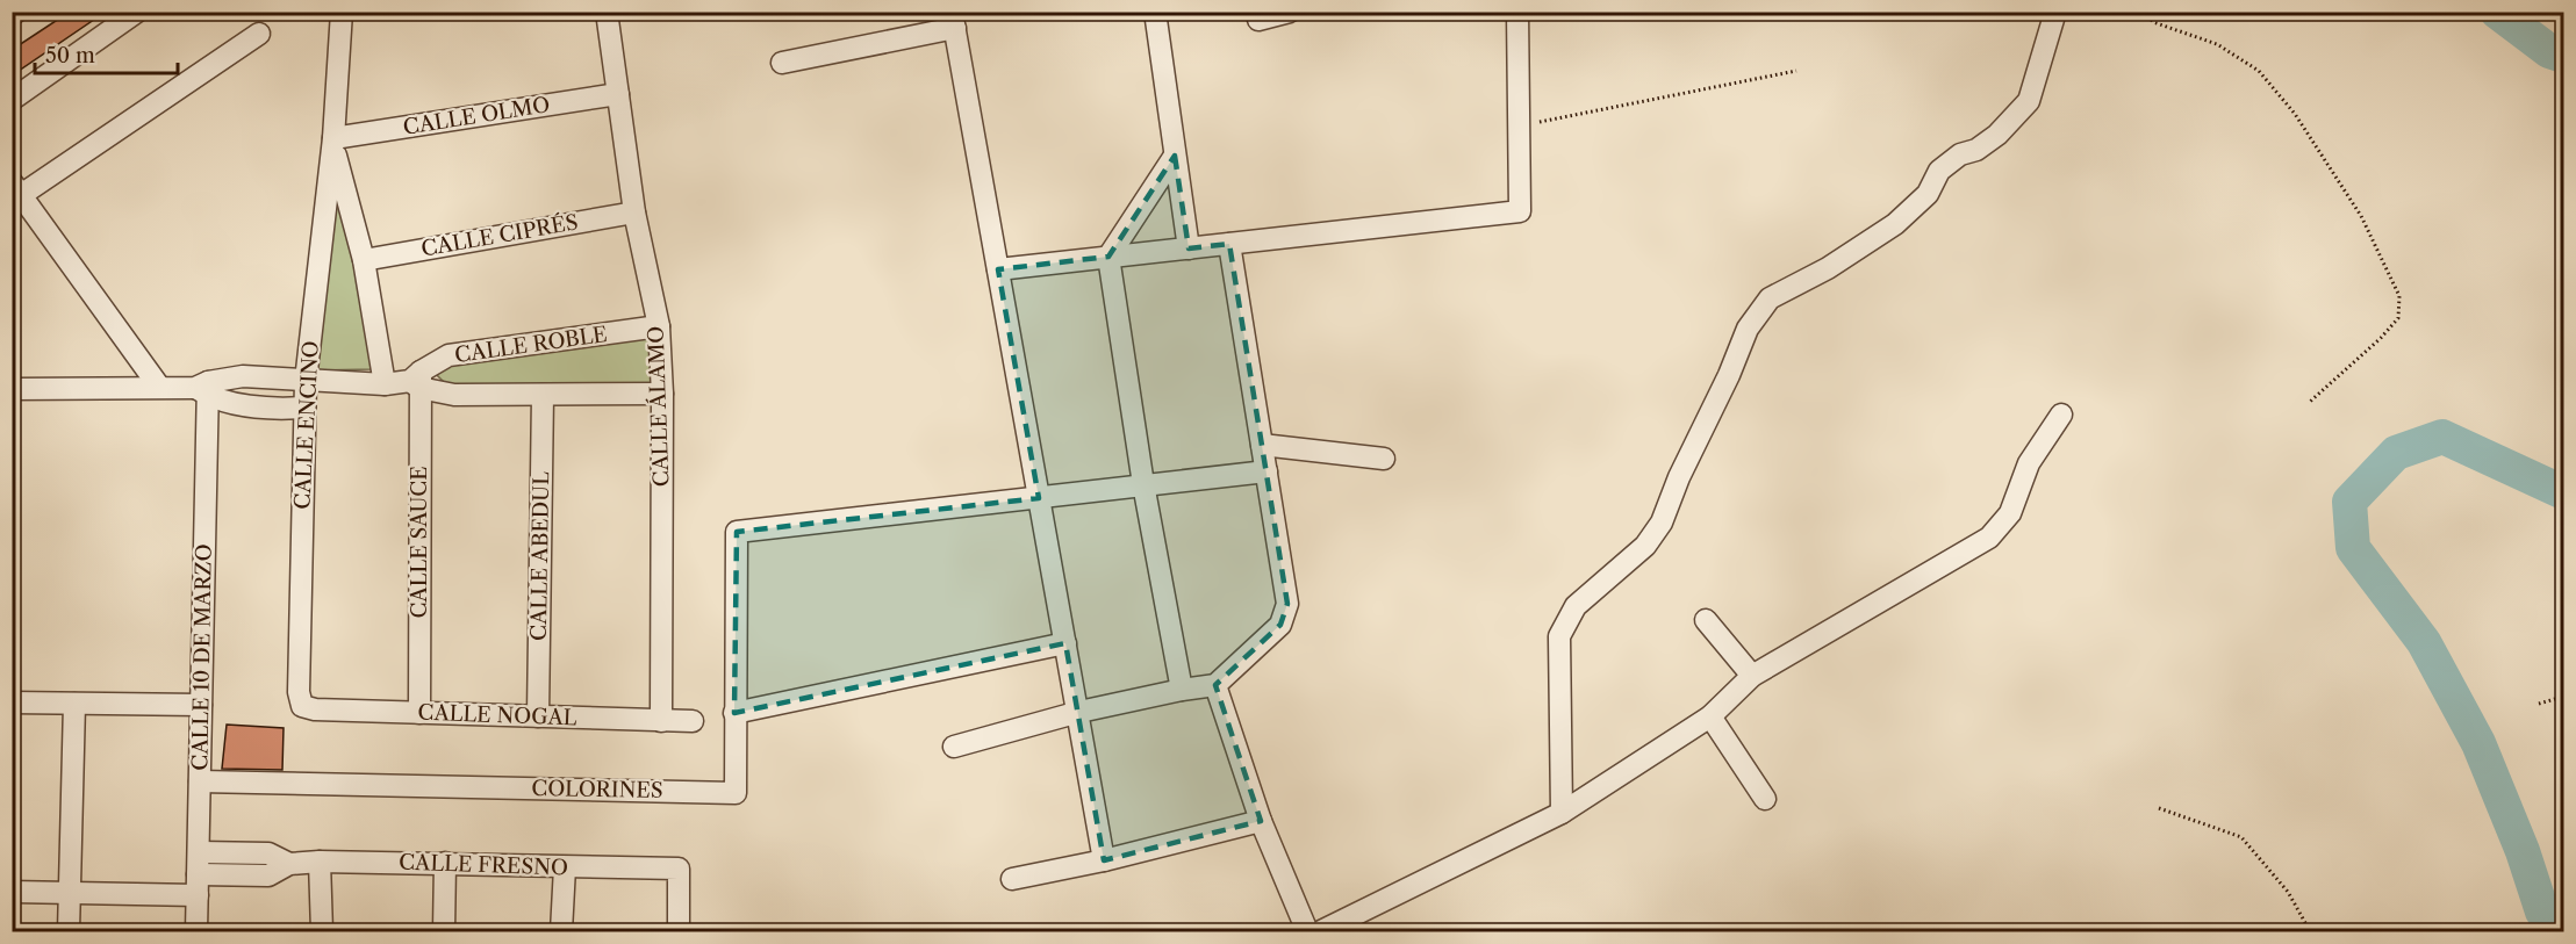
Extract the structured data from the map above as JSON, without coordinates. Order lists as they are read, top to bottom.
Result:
{
  "streets": {
    "street": [
      "CALLE OLMO",
      "CALLE CIPRÉS",
      "CALLE ROBLE",
      "CALLE ÁLAMO",
      "CALLE ENCINO",
      "CALLE SAUCE",
      "CALLE ABEDUL",
      "CALLE 10 DE MARZO",
      "CALLE NOGAL",
      "COLORINES",
      "CALLE FRESNO"
    ]
  },
  "crossings": [
    ["CALLE OLMO", "CALLE ÁLAMO"],
    ["CALLE OLMO", "CALLE ENCINO"],
    ["CALLE CIPRÉS", "CALLE ÁLAMO"],
    ["CALLE CIPRÉS", "CALLE ENCINO"],
    ["CALLE ROBLE", "CALLE ÁLAMO"],
    ["CALLE ROBLE", "CALLE ENCINO"],
    ["CALLE ROBLE", "CALLE SAUCE"],
    ["CALLE ROBLE", "CALLE ABEDUL"],
    ["CALLE ROBLE", "CALLE 10 DE MARZO"],
    ["CALLE ÁLAMO", "CALLE NOGAL"],
    ["CALLE ENCINO", "CALLE NOGAL"],
    ["CALLE SAUCE", "CALLE NOGAL"],
    ["CALLE ABEDUL", "CALLE NOGAL"],
    ["CALLE 10 DE MARZO", "COLORINES"],
    ["CALLE 10 DE MARZO", "CALLE FRESNO"]
  ],
  "scale_bar": "50 m"
}
